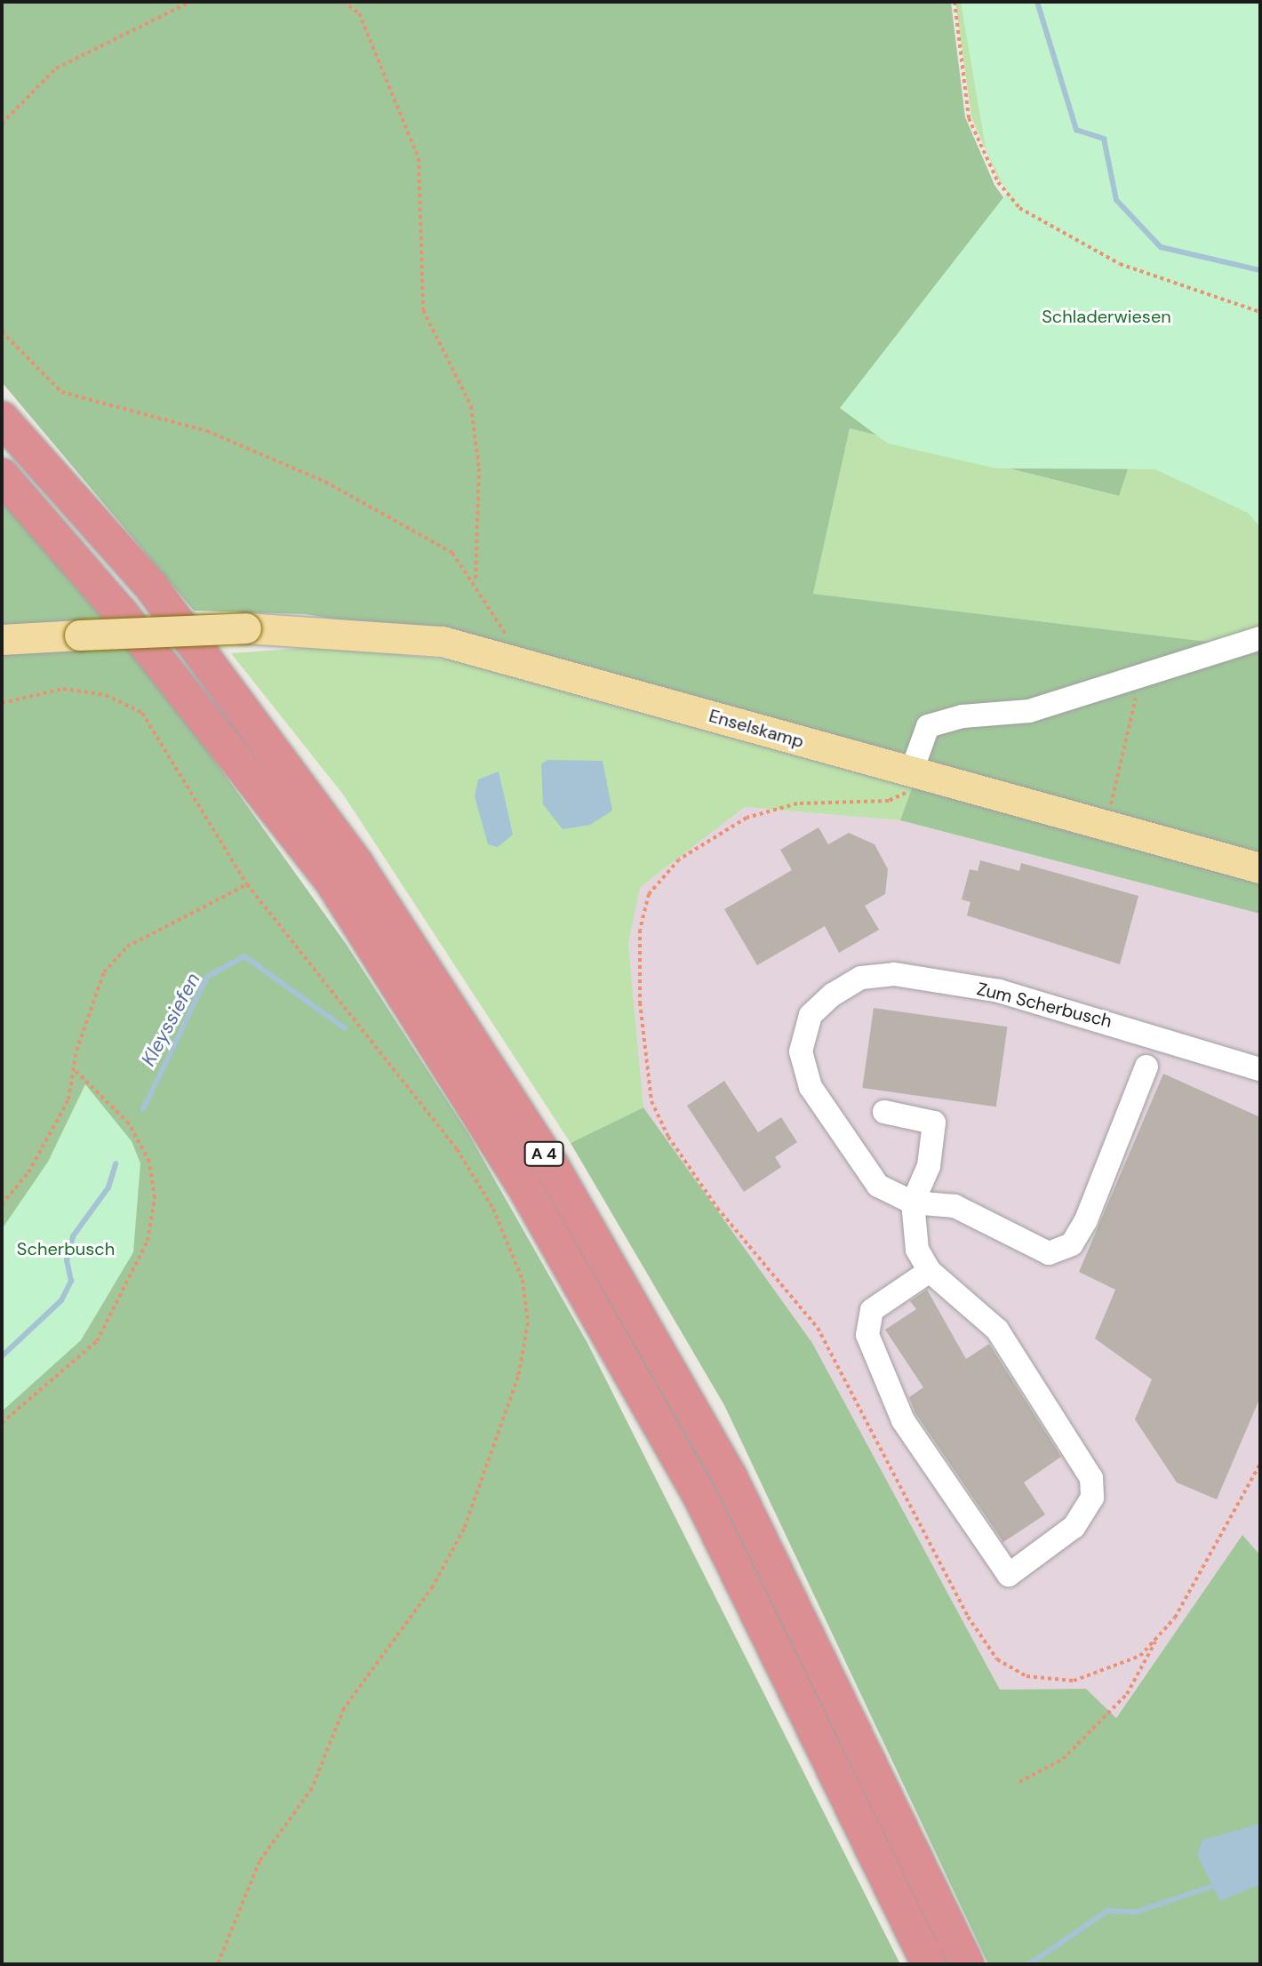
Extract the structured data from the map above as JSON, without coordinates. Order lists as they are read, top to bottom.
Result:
{
  "streets": {
    "highway": ["A 4"],
    "main road": ["Enselskamp"],
    "street": ["Zum Scherbusch"]
  },
  "water": ["Kleyssiefen"],
  "parks": ["Schladerwiesen", "Scherbusch"]
}
